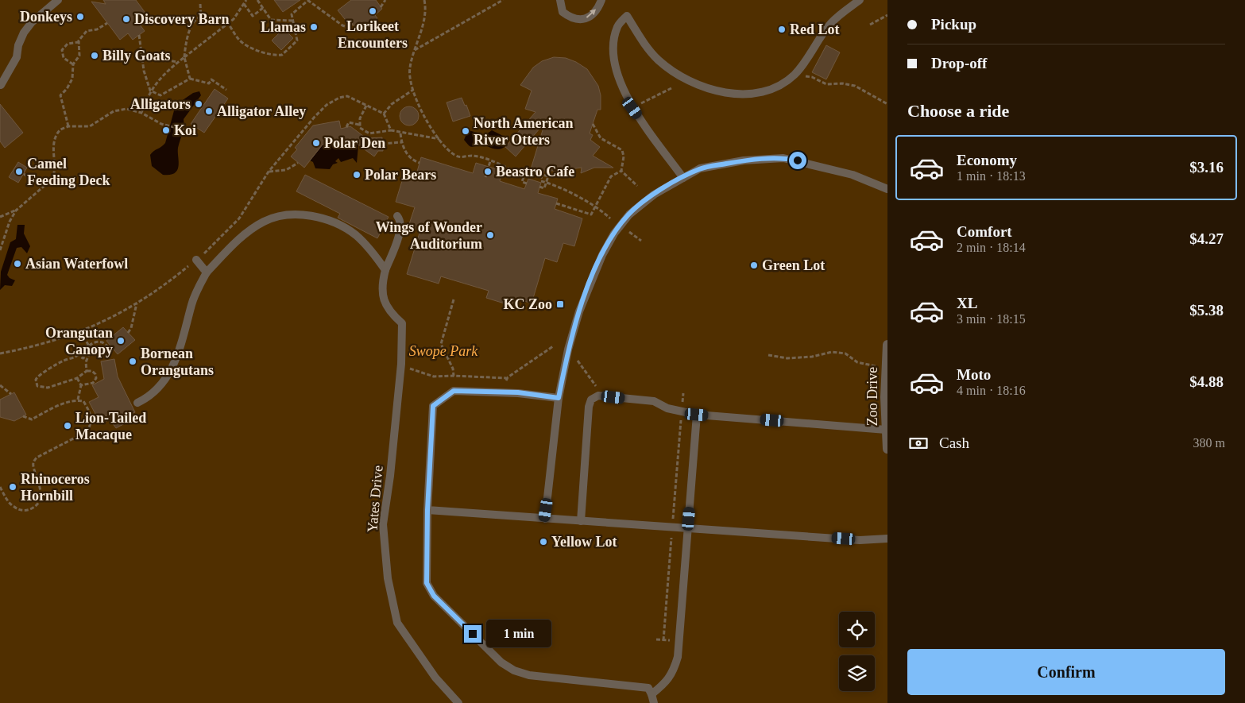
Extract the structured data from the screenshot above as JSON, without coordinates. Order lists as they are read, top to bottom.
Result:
{
  "streets": {
    "street": ["Zoo Drive"],
    "lane": ["Yates Drive"]
  },
  "parks": ["Swope Park"],
  "places": {
    "other": [
      "Lorikeet Encounters",
      "Donkeys",
      "Discovery Barn",
      "Llamas",
      "Red Lot",
      "Billy Goats",
      "Alligators",
      "Alligator Alley",
      "Koi",
      "North American River Otters",
      "Polar Den",
      "Camel Feeding Deck",
      "Beastro Cafe",
      "Polar Bears",
      "Wings of Wonder Auditorium",
      "Asian Waterfowl",
      "Green Lot",
      "Orangutan Canopy",
      "Bornean Orangutans",
      "Lion-Tailed Macaque",
      "Rhinoceros Hornbill",
      "Yellow Lot"
    ],
    "transit": ["KC Zoo"]
  },
  "page": {
    "banner": ["Pickup", "Drop-off"],
    "heading": "Choose a ride",
    "list": [
      {
        "name": "Economy",
        "note": "1 min · 18:13",
        "value": "$3.16"
      },
      {
        "name": "Comfort",
        "note": "2 min · 18:14",
        "value": "$4.27"
      },
      {
        "name": "XL",
        "note": "3 min · 18:15",
        "value": "$5.38"
      },
      {
        "name": "Moto",
        "note": "4 min · 18:16",
        "value": "$4.88"
      }
    ],
    "pay": ["Cash", "380 m"],
    "bubble": "1 min",
    "buttons": "Confirm"
  }
}
